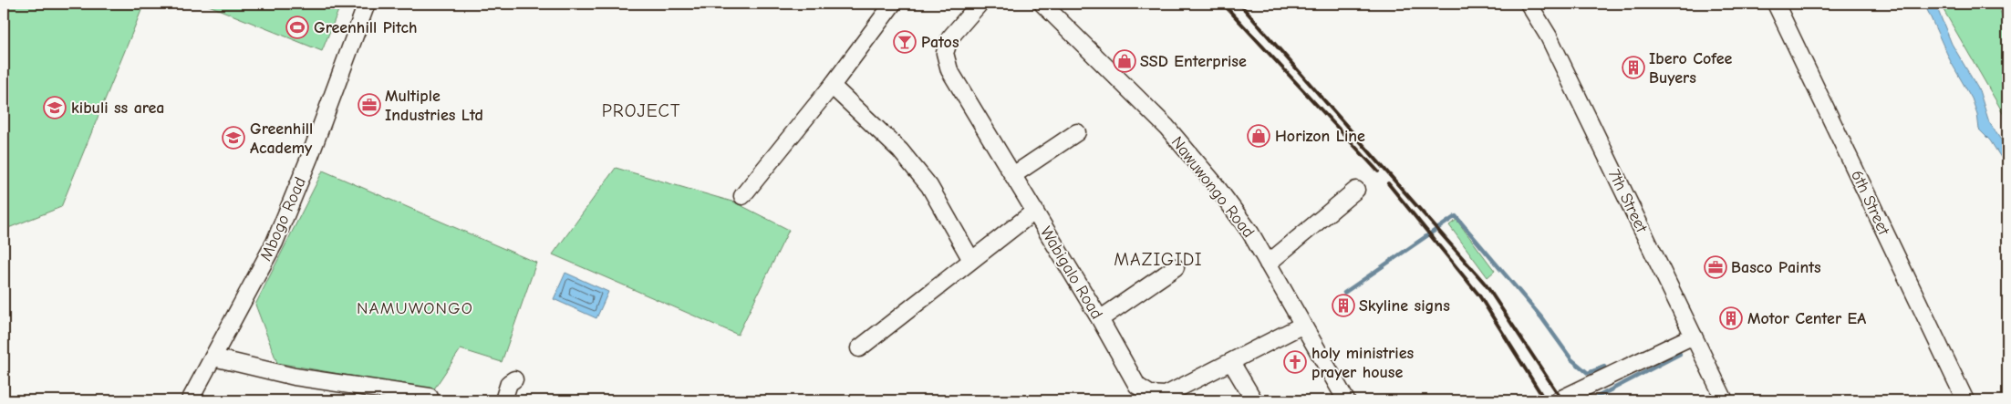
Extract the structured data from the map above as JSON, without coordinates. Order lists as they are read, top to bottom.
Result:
{
  "streets": {
    "street": [
      "Nawuwongo Road",
      "7th Street",
      "6th Street",
      "Mbogo Road",
      "Wabigalo Road"
    ]
  },
  "crossings": [
    ["Nawuwongo Road", "Wabigalo Road"]
  ],
  "districts": ["PROJECT", "MAZIGIDI", "NAMUWONGO"],
  "places": {
    "sports": ["Greenhill Pitch"],
    "bar": ["Patos"],
    "shop": ["SSD Enterprise", "Horizon Line"],
    "building": ["Ibero Cofee Buyers", "Skyline signs", "Motor Center EA"],
    "office": ["Multiple Industries Ltd", "Basco Paints"],
    "school or university": ["kibuli ss area", "Greenhill Academy"],
    "church": ["holy ministries prayer house"]
  }
}
